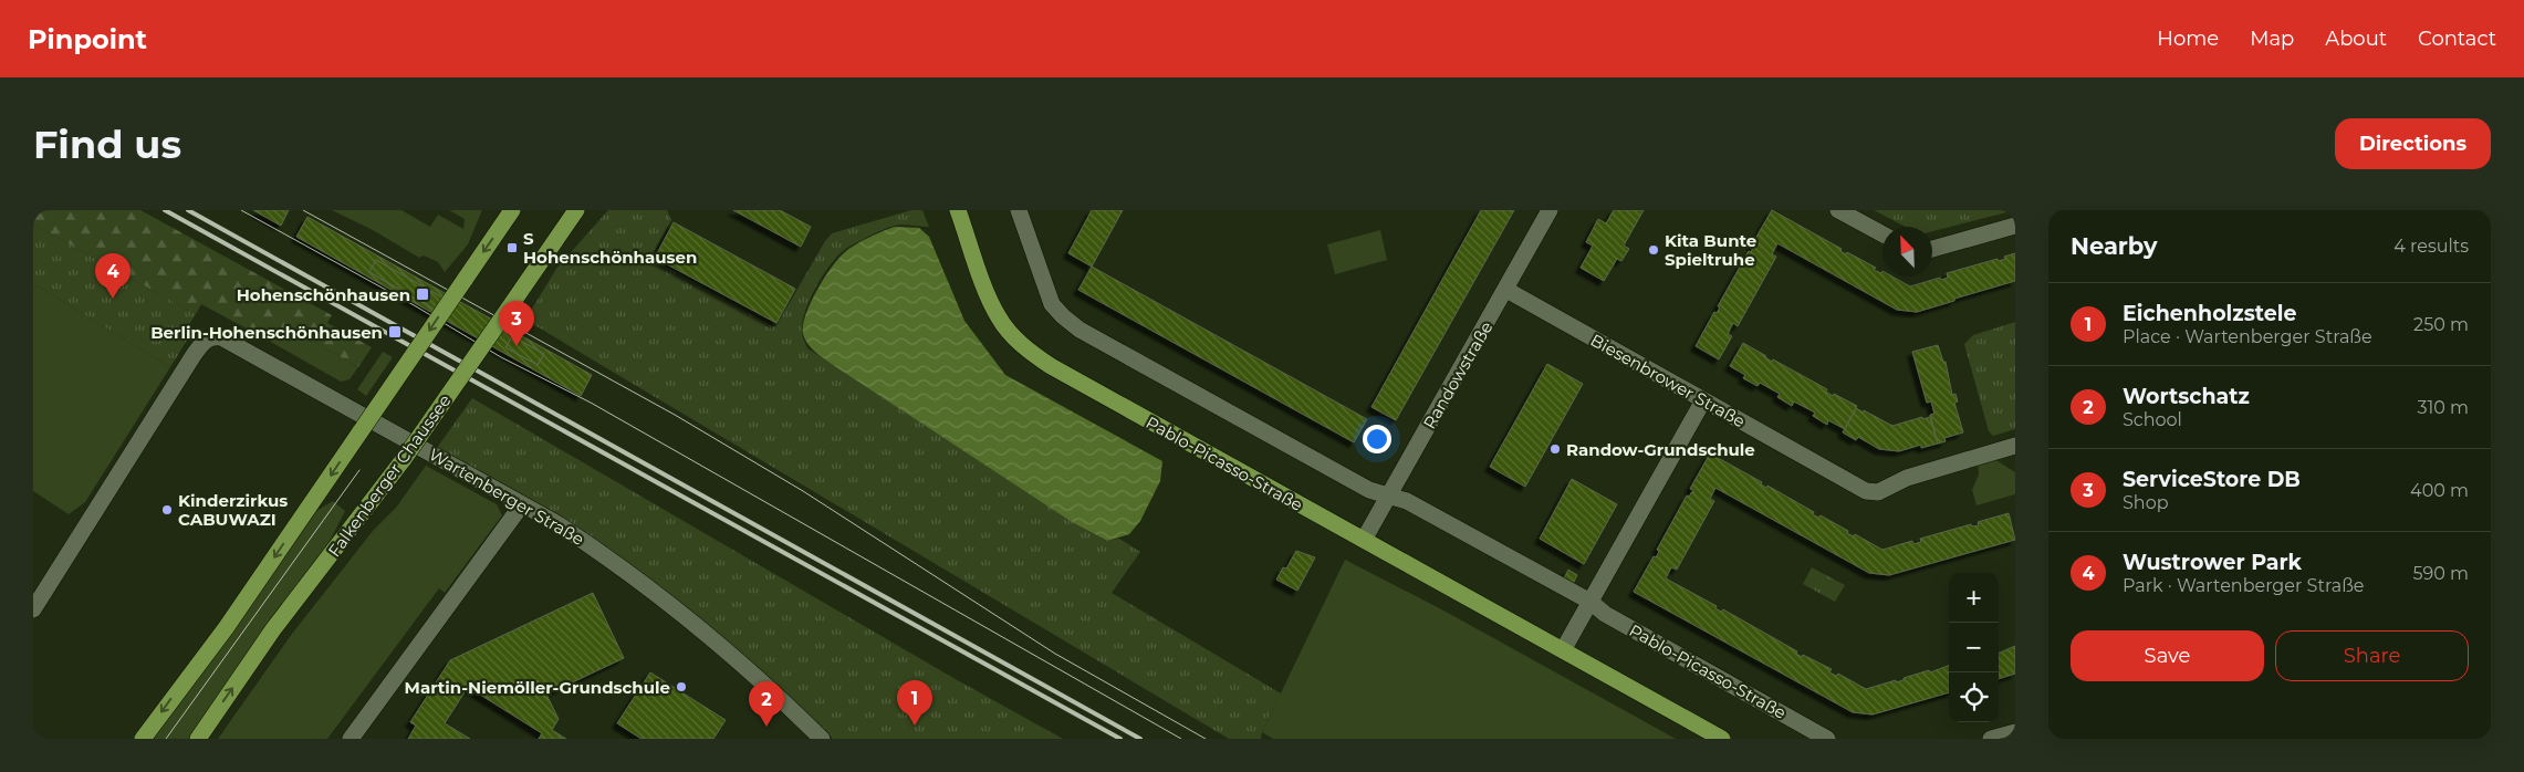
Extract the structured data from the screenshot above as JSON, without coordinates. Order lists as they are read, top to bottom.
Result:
{
  "streets": {
    "main road": ["Pablo-Picasso-Straße", "Falkenberger Chaussee"],
    "street": ["Randowstraße", "Biesenbrower Straße", "Wartenberger Straße"]
  },
  "crossings": [
    ["Randowstraße", "Biesenbrower Straße"],
    ["Randowstraße", "Pablo-Picasso-Straße"]
  ],
  "places": {
    "transit": ["S Hohenschönhausen", "Hohenschönhausen", "Berlin-Hohenschönhausen"],
    "other": [
      "Kita Bunte Spieltruhe",
      "Randow-Grundschule",
      "Kinderzirkus CABUWAZI",
      "Martin-Niemöller-Grundschule"
    ]
  },
  "north": "top left",
  "page": {
    "header": "Pinpoint",
    "nav": [
      "Home",
      "Map",
      "About",
      "Contact"
    ],
    "buttons": [
      "Directions",
      ["Save", "Share"]
    ],
    "title": "Find us",
    "heading": ["Nearby", "4 results"],
    "pins": [
      "4",
      "3",
      "1",
      "2"
    ],
    "list": [
      {
        "mark": "1",
        "name": "Eichenholzstele",
        "note": "Place · Wartenberger Straße",
        "value": "250 m"
      },
      {
        "mark": "2",
        "name": "Wortschatz",
        "note": "School",
        "value": "310 m"
      },
      {
        "mark": "3",
        "name": "ServiceStore DB",
        "note": "Shop",
        "value": "400 m"
      },
      {
        "mark": "4",
        "name": "Wustrower Park",
        "note": "Park · Wartenberger Straße",
        "value": "590 m"
      }
    ],
    "map_buttons": ["+", "−"]
  }
}
